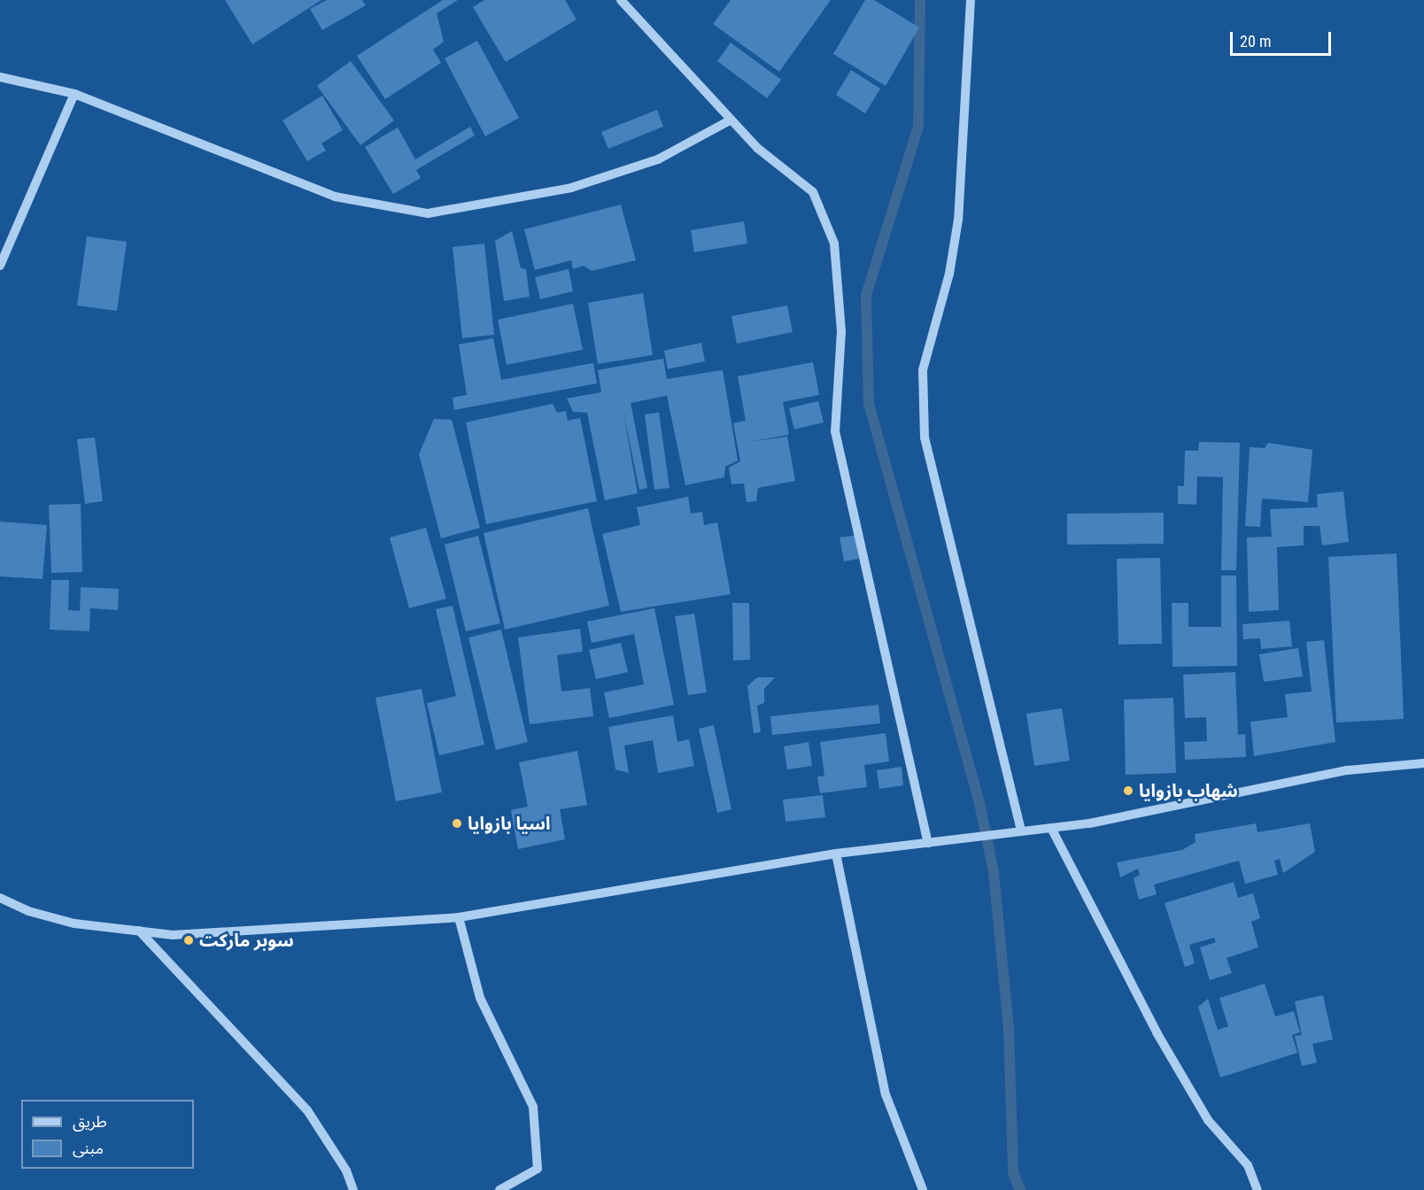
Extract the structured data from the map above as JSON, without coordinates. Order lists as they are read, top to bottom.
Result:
{
  "places": ["شهاب بازوايا", "اسيا بازوايا", "سوبر ماركت"],
  "legend": ["طريق", "مبنى"],
  "scale_bar": "20 m"
}
